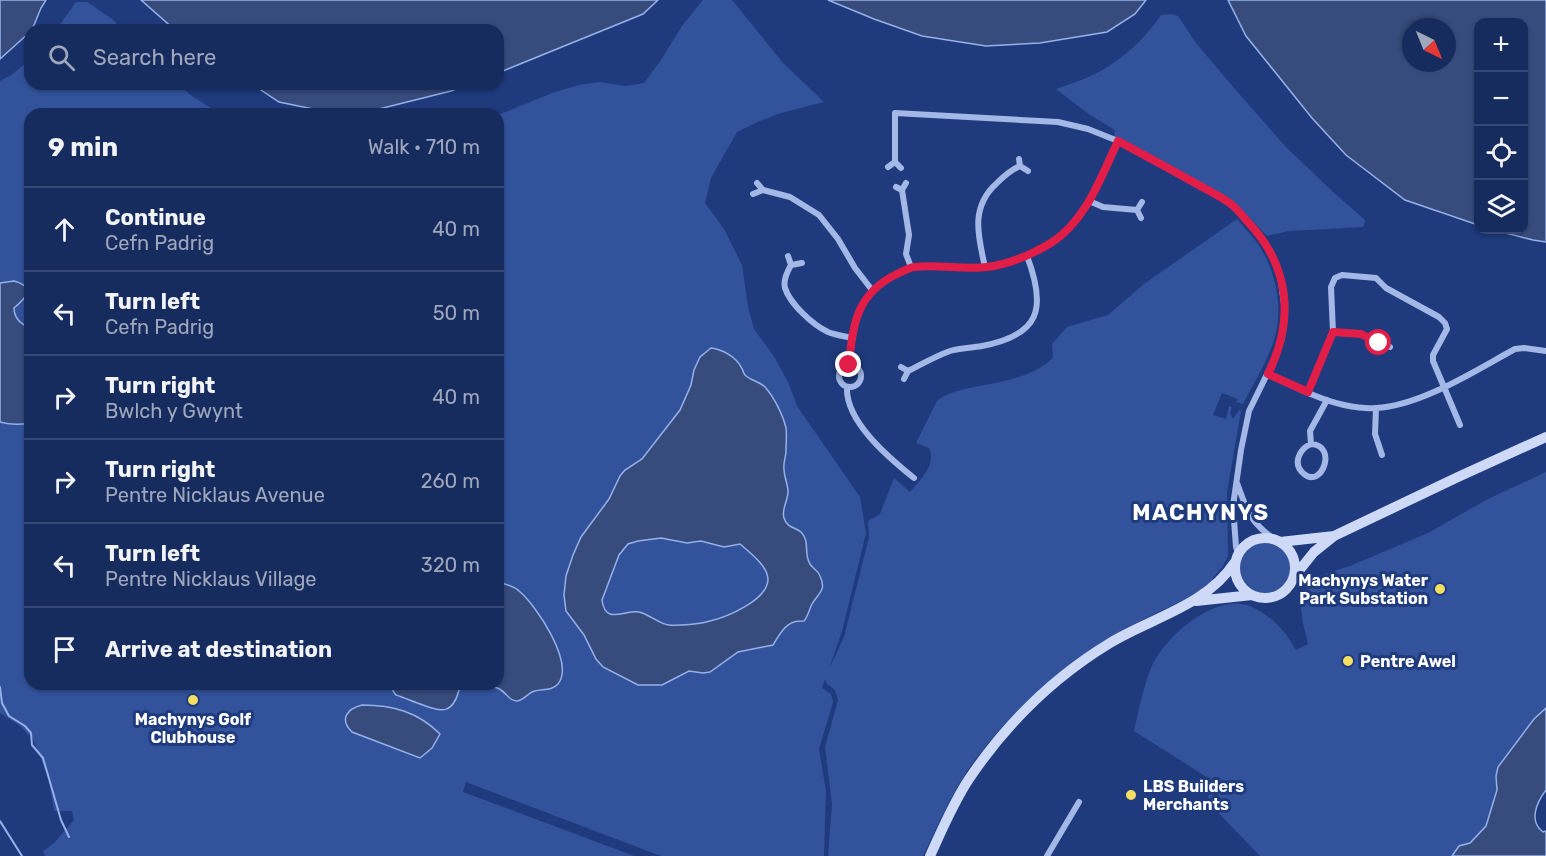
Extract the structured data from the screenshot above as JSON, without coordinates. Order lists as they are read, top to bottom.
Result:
{
  "districts": ["MACHYNYS"],
  "places": [
    "Machynys Water Park Substation",
    "Pentre Awel",
    "Machynys Golf Clubhouse",
    "LBS Builders Merchants"
  ],
  "north": "bottom right",
  "page": {
    "map_buttons": ["+", "−"],
    "search": "Search here",
    "heading": ["9 min", "Walk · 710 m"],
    "list": [
      ["Continue", "Cefn Padrig", "40 m"],
      ["Turn left", "Cefn Padrig", "50 m"],
      ["Turn right", "Bwlch y Gwynt", "40 m"],
      ["Turn right", "Pentre Nicklaus Avenue", "260 m"],
      ["Turn left", "Pentre Nicklaus Village", "320 m"],
      "Arrive at destination"
    ]
  }
}
